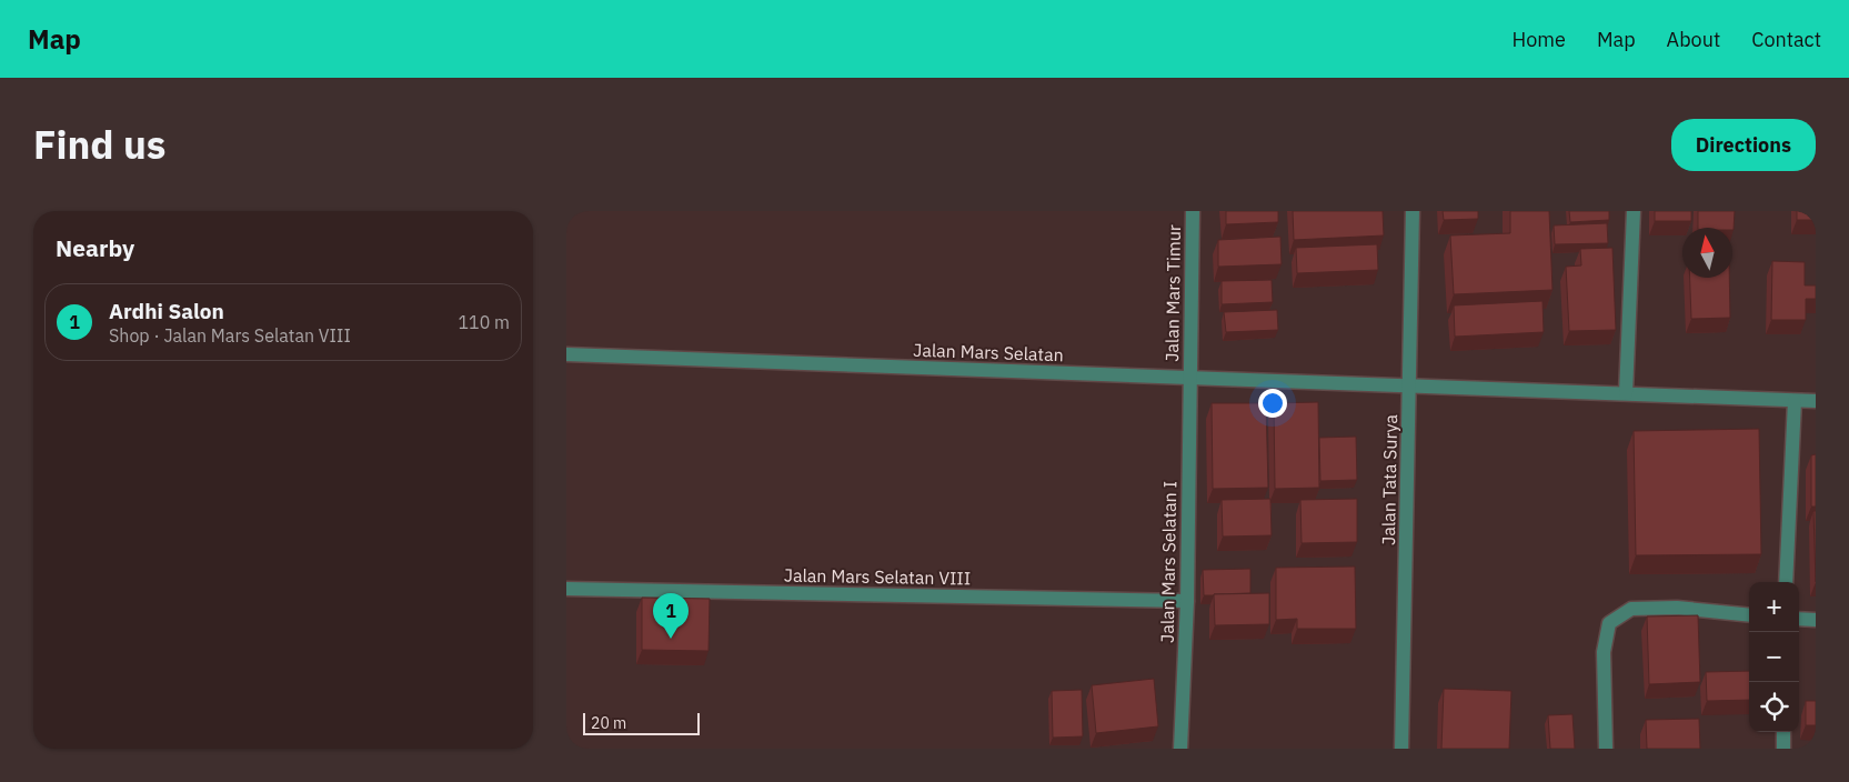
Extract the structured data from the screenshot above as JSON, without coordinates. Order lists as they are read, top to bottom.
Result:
{
  "streets": {
    "street": [
      "Jalan Mars Timur",
      "Jalan Mars Selatan",
      "Jalan Tata Surya",
      "Jalan Mars Selatan I",
      "Jalan Mars Selatan VIII"
    ]
  },
  "crossings": [
    ["Jalan Mars Timur", "Jalan Mars Selatan"],
    ["Jalan Mars Timur", "Jalan Mars Selatan I"],
    ["Jalan Mars Selatan", "Jalan Tata Surya"],
    ["Jalan Mars Selatan", "Jalan Mars Selatan I"],
    ["Jalan Mars Selatan I", "Jalan Mars Selatan VIII"]
  ],
  "scale_bar": "20 m",
  "north": "top",
  "page": {
    "header": "Map",
    "nav": [
      "Home",
      "Map",
      "About",
      "Contact"
    ],
    "title": "Find us",
    "buttons": "Directions",
    "heading": "Nearby",
    "list": [
      {
        "mark": "1",
        "name": "Ardhi Salon",
        "note": "Shop · Jalan Mars Selatan VIII",
        "value": "110 m"
      }
    ],
    "map_buttons": ["+", "−"],
    "pins": "1",
    "scale": "20 m"
  }
}
